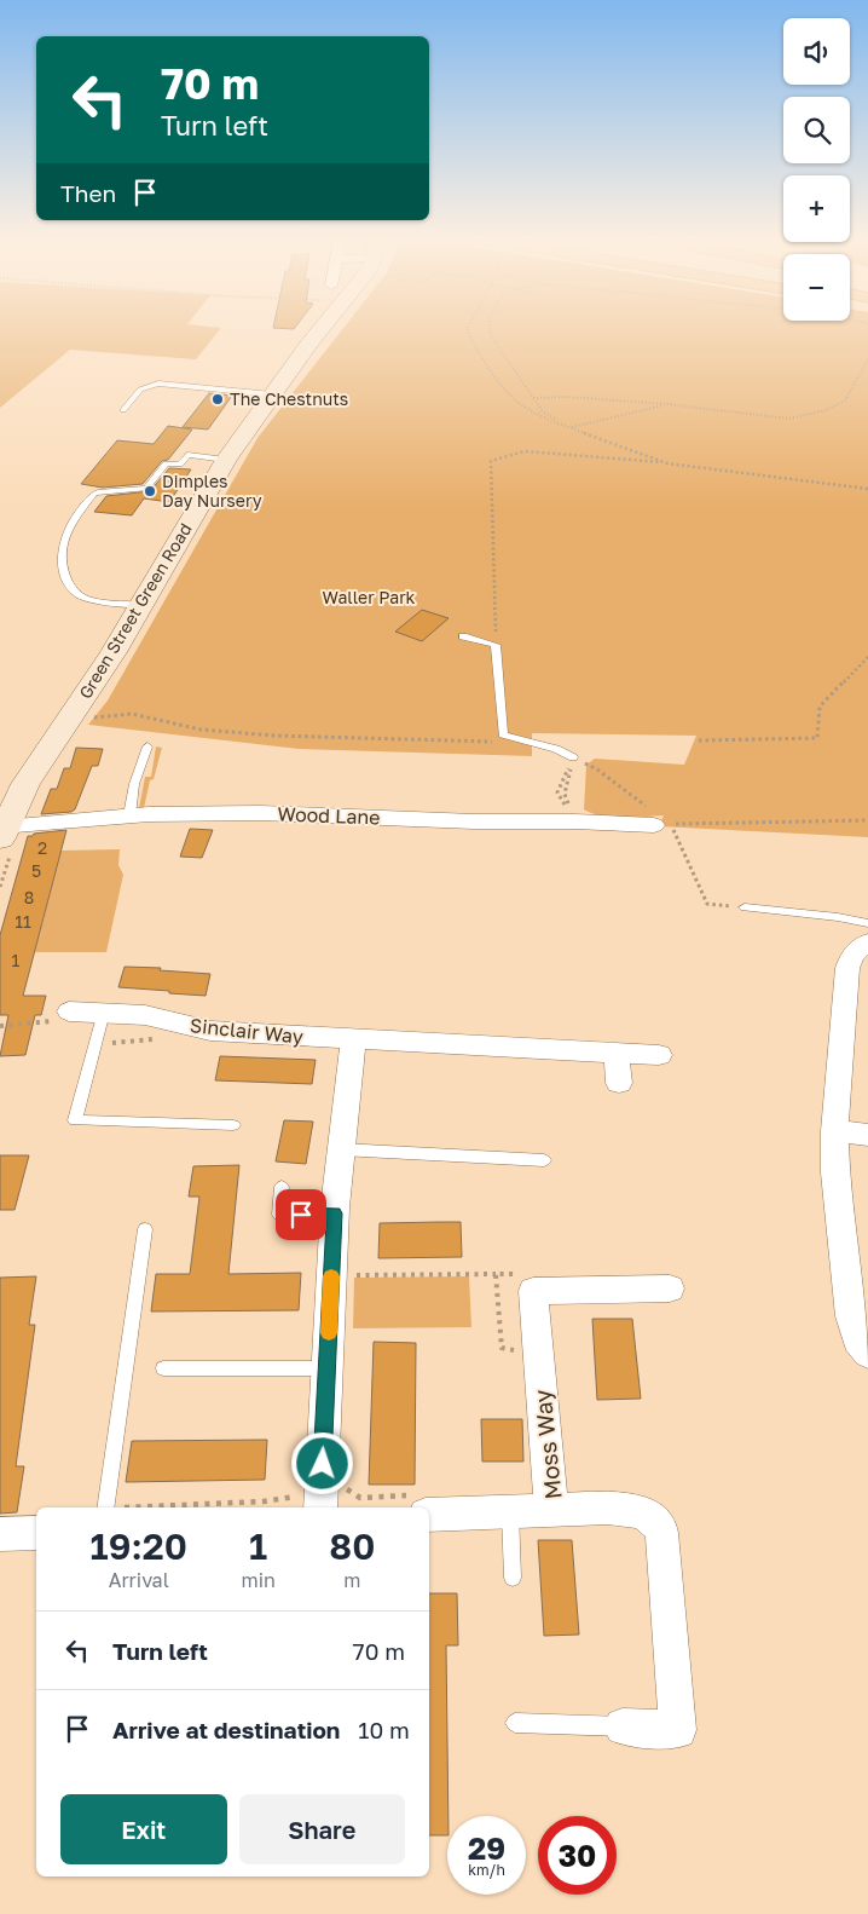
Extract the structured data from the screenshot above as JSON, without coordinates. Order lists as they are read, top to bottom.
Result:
{
  "streets": {
    "main road": ["Green Street Green Road"],
    "street": ["Wood Lane", "Sinclair Way", "Moss Way"]
  },
  "crossings": [
    ["Green Street Green Road", "Wood Lane"]
  ],
  "parks": ["Waller Park"],
  "places": ["The Chestnuts", "Dimples Day Nursery"],
  "house_numbers": [
    "2",
    "5",
    "8",
    "11",
    "1"
  ],
  "page": {
    "map_buttons": ["+", "−"],
    "turn": ["70 m", "Turn left"],
    "then": "Then",
    "eta": [
      "19:20",
      "Arrival",
      "1",
      "min",
      "80",
      "m"
    ],
    "list": [
      {
        "name": "Turn left",
        "value": "70 m"
      },
      {
        "name": "Arrive at destination",
        "value": "10 m"
      }
    ],
    "buttons": ["Exit", "Share"],
    "speed": "29 km/h",
    "limit": "30"
  }
}
